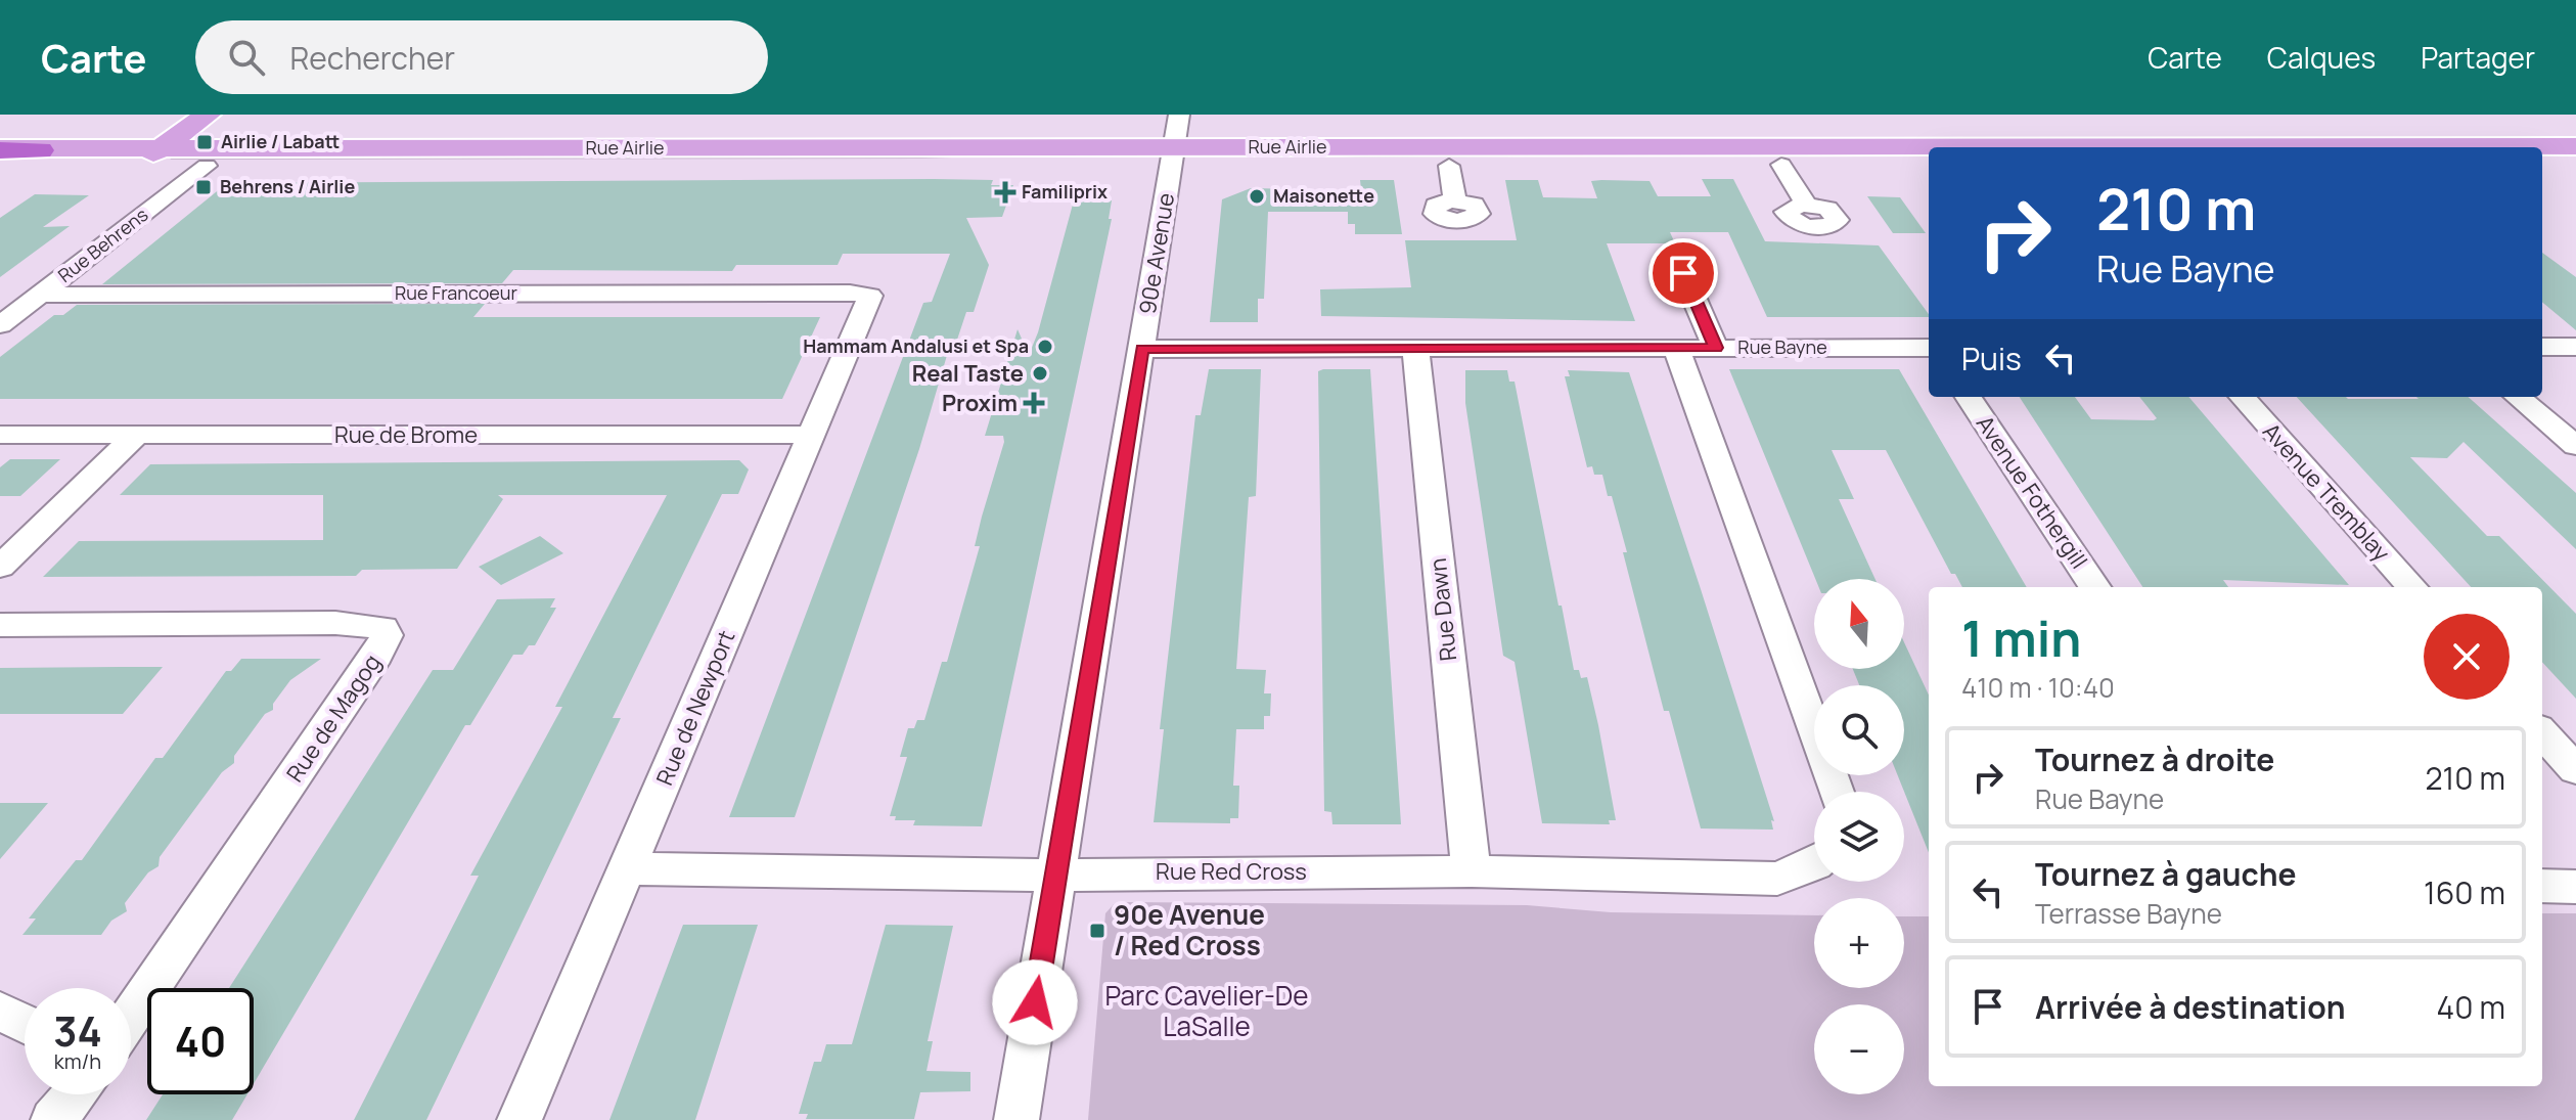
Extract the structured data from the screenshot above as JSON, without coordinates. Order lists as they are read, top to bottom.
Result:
{
  "streets": {
    "main road": ["Rue Airlie"],
    "street": [
      "Rue Behrens",
      "90e Avenue",
      "Rue Francoeur",
      "Rue Bayne",
      "Rue de Brome",
      "Avenue Fothergill",
      "Avenue Tremblay",
      "Rue Dawn",
      "Rue de Newport",
      "Rue de Magog",
      "Rue Red Cross"
    ]
  },
  "crossings": [
    ["Rue Airlie", "Rue Behrens"],
    ["Rue Airlie", "90e Avenue"],
    ["Rue Behrens", "Rue Francoeur"],
    ["90e Avenue", "Rue Bayne"],
    ["90e Avenue", "Rue Red Cross"],
    ["Rue Francoeur", "Rue de Newport"],
    ["Rue Bayne", "Rue Dawn"],
    ["Rue de Brome", "Rue de Newport"],
    ["Rue Dawn", "Rue Red Cross"],
    ["Rue de Newport", "Rue Red Cross"]
  ],
  "parks": ["Parc Cavelier-De LaSalle"],
  "places": {
    "transit": ["Airlie / Labatt", "Behrens / Airlie", "90e Avenue / Red Cross"],
    "health": ["Familiprix", "Proxim"],
    "other": ["Maisonette", "Hammam Andalusi et Spa", "Real Taste"]
  },
  "north": "top",
  "page": {
    "header": "Carte",
    "search": "Rechercher",
    "nav": ["Carte", "Calques", "Partager"],
    "turn": ["210 m", "Rue Bayne"],
    "then": "Puis",
    "map_buttons": ["+", "−"],
    "heading": ["1 min", "410 m · 10:40"],
    "list": [
      {
        "name": "Tournez à droite",
        "note": "Rue Bayne",
        "value": "210 m"
      },
      {
        "name": "Tournez à gauche",
        "note": "Terrasse Bayne",
        "value": "160 m"
      },
      {
        "name": "Arrivée à destination",
        "value": "40 m"
      }
    ],
    "speed": "34 km/h",
    "limit": "40"
  }
}
